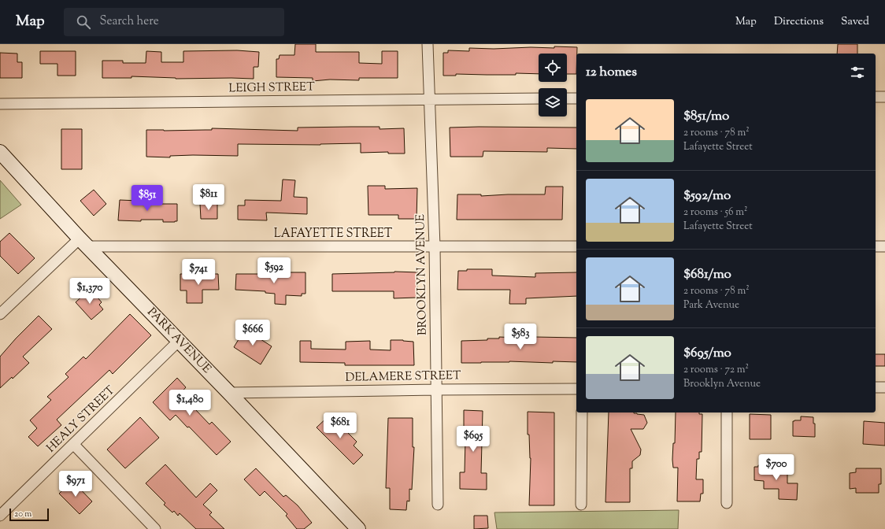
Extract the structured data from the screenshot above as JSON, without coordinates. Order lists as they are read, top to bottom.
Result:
{
  "streets": {
    "main road": ["PARK AVENUE"],
    "street": [
      "LEIGH STREET",
      "LAFAYETTE STREET",
      "BROOKLYN AVENUE",
      "DELAMERE STREET",
      "HEALY STREET"
    ]
  },
  "crossings": [
    ["LEIGH STREET", "BROOKLYN AVENUE"],
    ["LAFAYETTE STREET", "BROOKLYN AVENUE"],
    ["LAFAYETTE STREET", "PARK AVENUE"],
    ["BROOKLYN AVENUE", "DELAMERE STREET"],
    ["PARK AVENUE", "DELAMERE STREET"],
    ["PARK AVENUE", "HEALY STREET"]
  ],
  "scale_bar": "20 m",
  "page": {
    "header": "Map",
    "search": "Search here",
    "nav": ["Map", "Directions", "Saved"],
    "heading": "12 homes",
    "list": [
      {
        "name": "$851/mo",
        "note": "2 rooms · 78 m² · Lafayette Street"
      },
      {
        "name": "$592/mo",
        "note": "2 rooms · 56 m² · Lafayette Street"
      },
      {
        "name": "$681/mo",
        "note": "2 rooms · 78 m² · Park Avenue"
      },
      {
        "name": "$695/mo",
        "note": "2 rooms · 72 m² · Brooklyn Avenue"
      }
    ],
    "price": [
      "$811",
      "$851",
      "$592",
      "$741",
      "$1,370",
      "$666",
      "$583",
      "$1,480",
      "$681",
      "$695",
      "$700",
      "$971"
    ],
    "scale": "20 m"
  }
}
